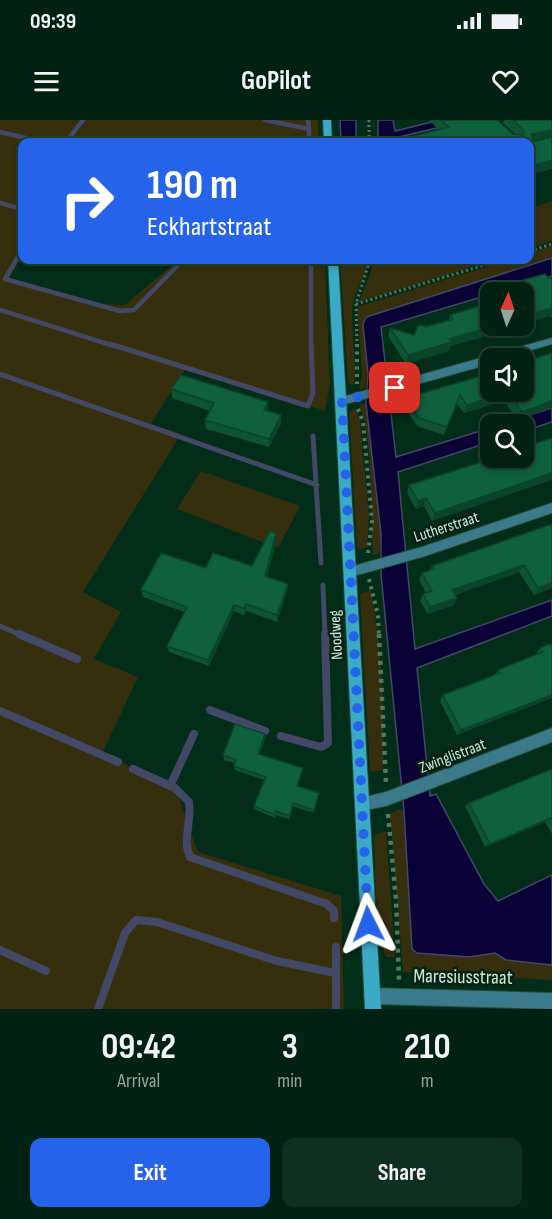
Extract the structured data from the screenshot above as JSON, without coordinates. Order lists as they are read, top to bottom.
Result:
{
  "streets": {
    "main road": ["Noodweg"],
    "street": ["Lutherstraat", "Zwinglistraat", "Maresiusstraat"]
  },
  "crossings": [
    ["Lutherstraat", "Noodweg"],
    ["Noodweg", "Zwinglistraat"],
    ["Noodweg", "Maresiusstraat"]
  ],
  "north": "top",
  "page": {
    "status": "09:39",
    "header": "GoPilot",
    "turn": ["190 m", "Eckhartstraat"],
    "eta": [
      "09:42",
      "Arrival",
      "3",
      "min",
      "210",
      "m"
    ],
    "buttons": ["Exit", "Share"]
  }
}
